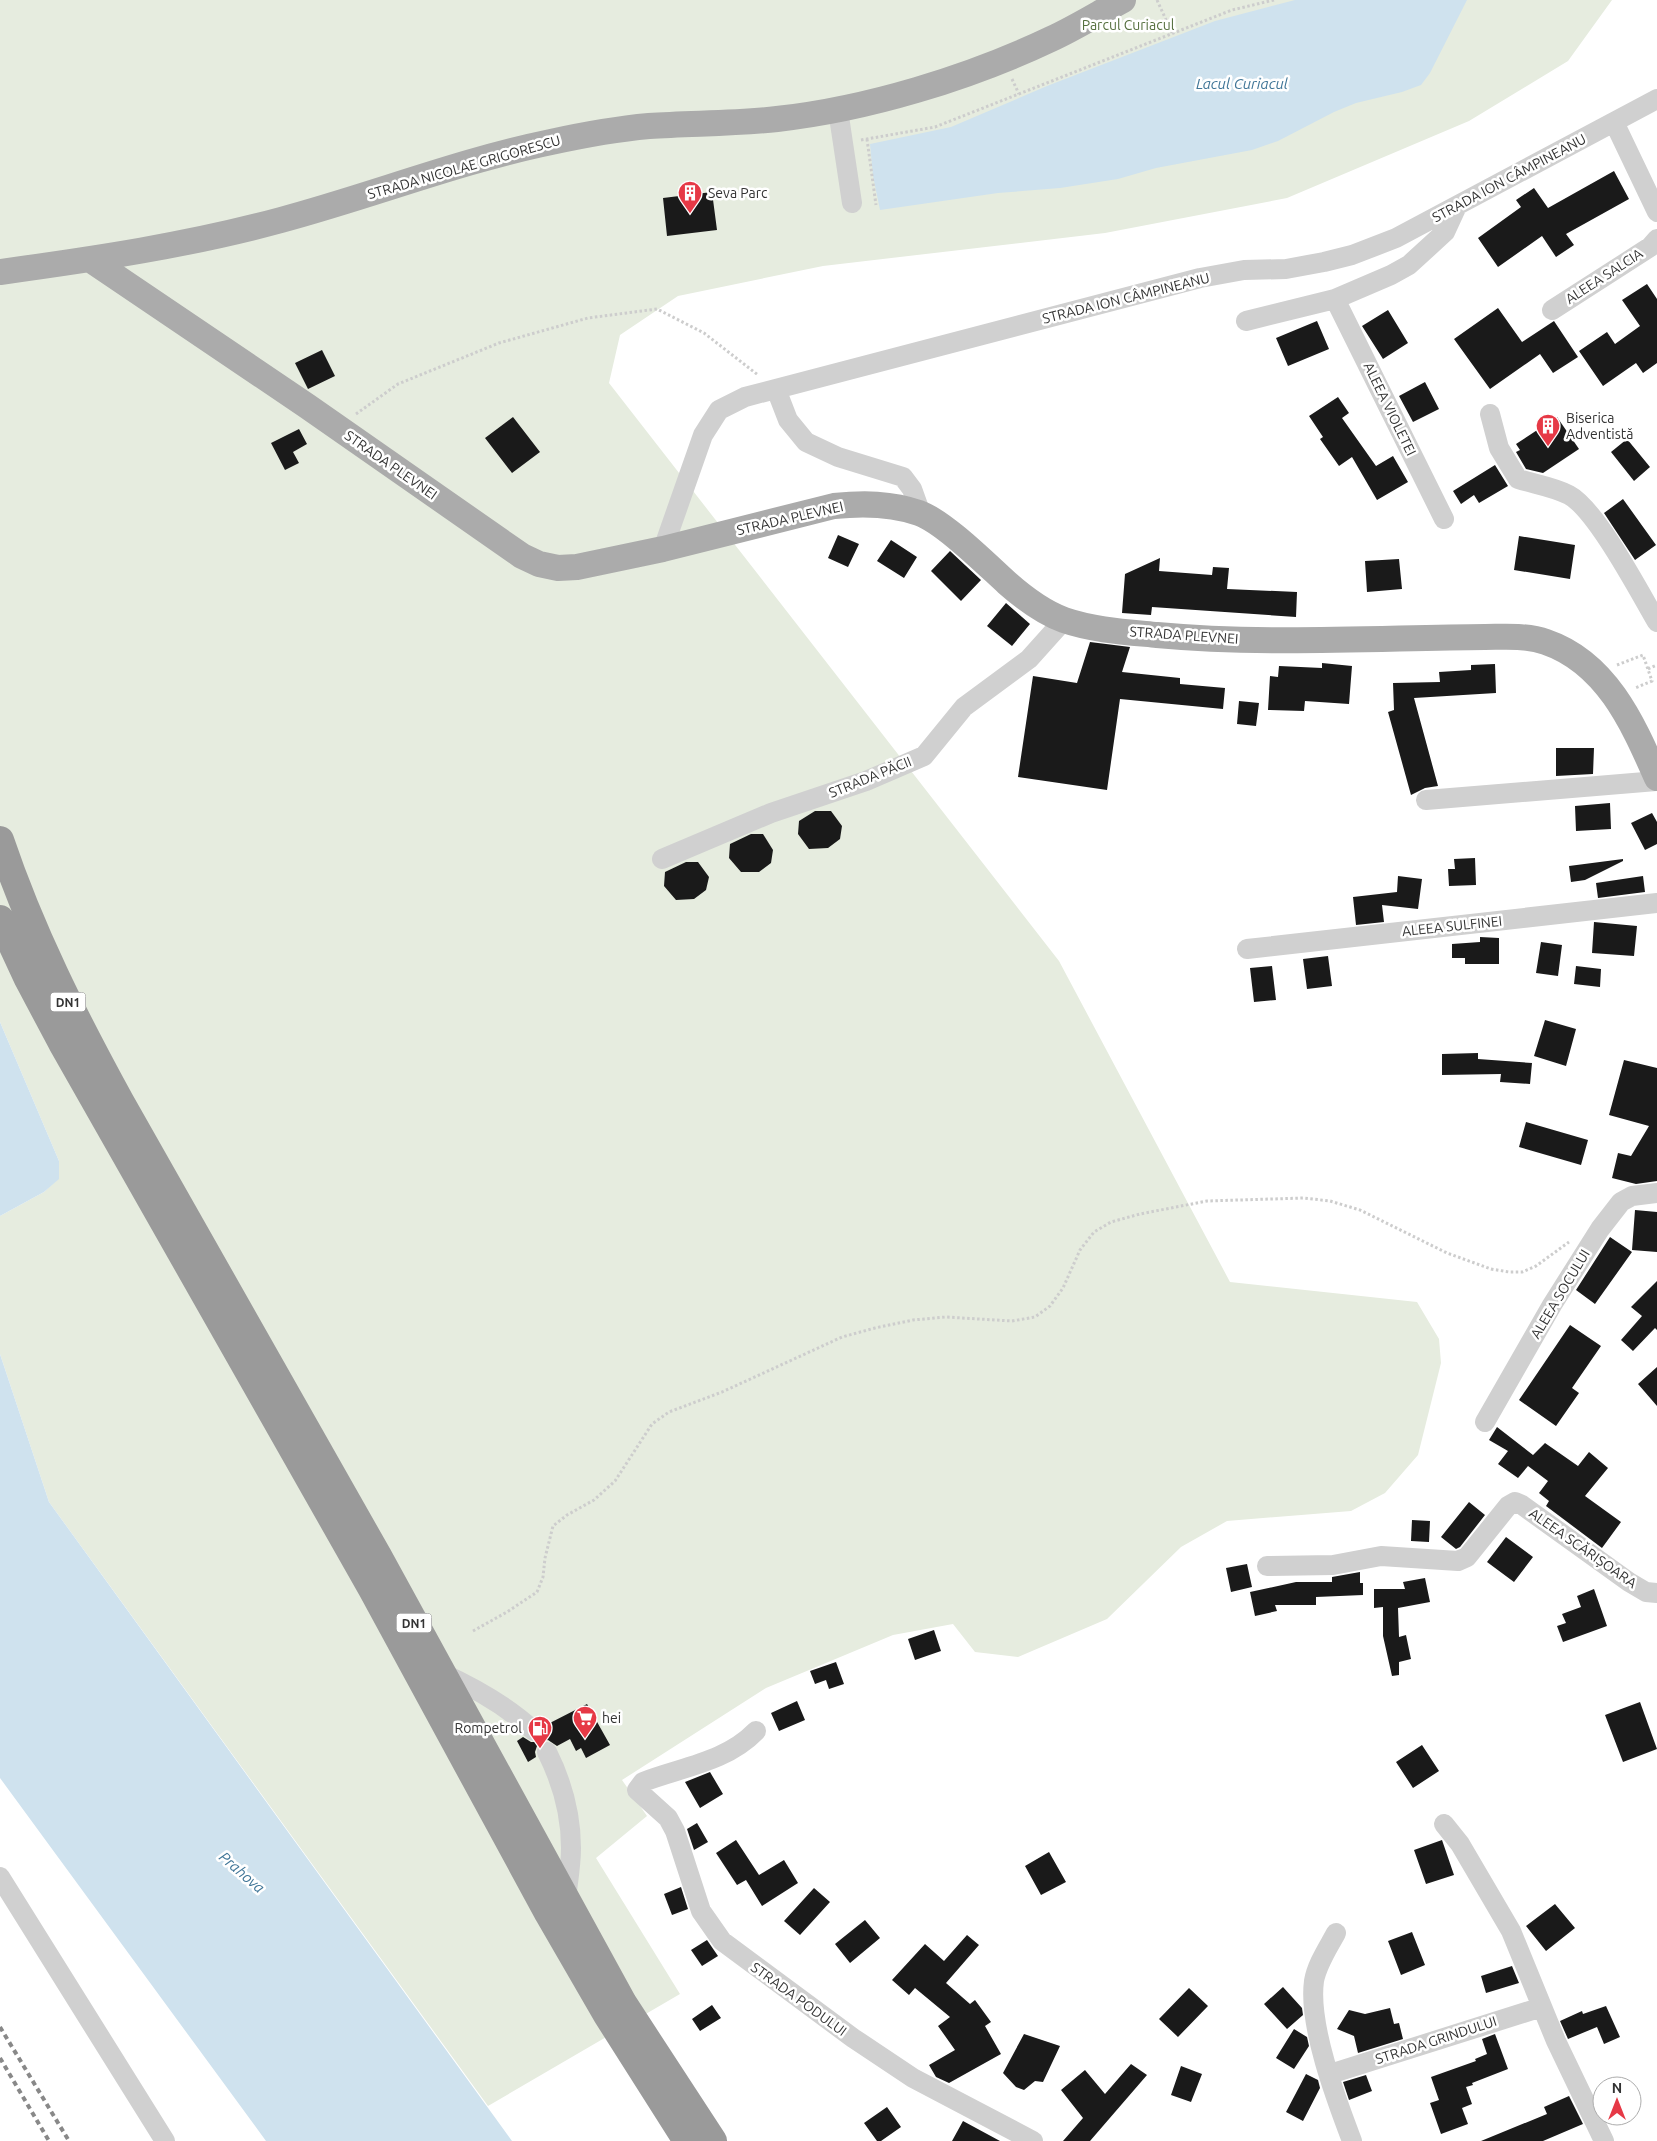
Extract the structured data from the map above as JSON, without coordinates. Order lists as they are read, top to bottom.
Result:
{
  "streets": {
    "highway": ["DN1"],
    "main road": ["STRADA NICOLAE GRIGORESCU", "STRADA PLEVNEI"],
    "street": [
      "STRADA ION CÂMPINEANU",
      "ALEEA SALCIA",
      "ALEEA VIOLETEI",
      "STRADA PĂCII",
      "ALEEA SULFINEI",
      "ALEEA SOCULUI",
      "ALEEA SCĂRIȘOARA",
      "STRADA PODULUI",
      "STRADA GRINDULUI"
    ]
  },
  "crossings": [
    ["STRADA NICOLAE GRIGORESCU", "STRADA PLEVNEI"],
    ["STRADA ION CÂMPINEANU", "STRADA PLEVNEI"],
    ["STRADA PLEVNEI", "STRADA PĂCII"]
  ],
  "water": ["Lacul Curiacul", "Prahova"],
  "parks": ["Parcul Curiacul"],
  "places": {
    "building": ["Seva Parc", "Biserica Adventistă"],
    "supermarket": ["hei"],
    "fuel station": ["Rompetrol"]
  },
  "north": "top"
}
